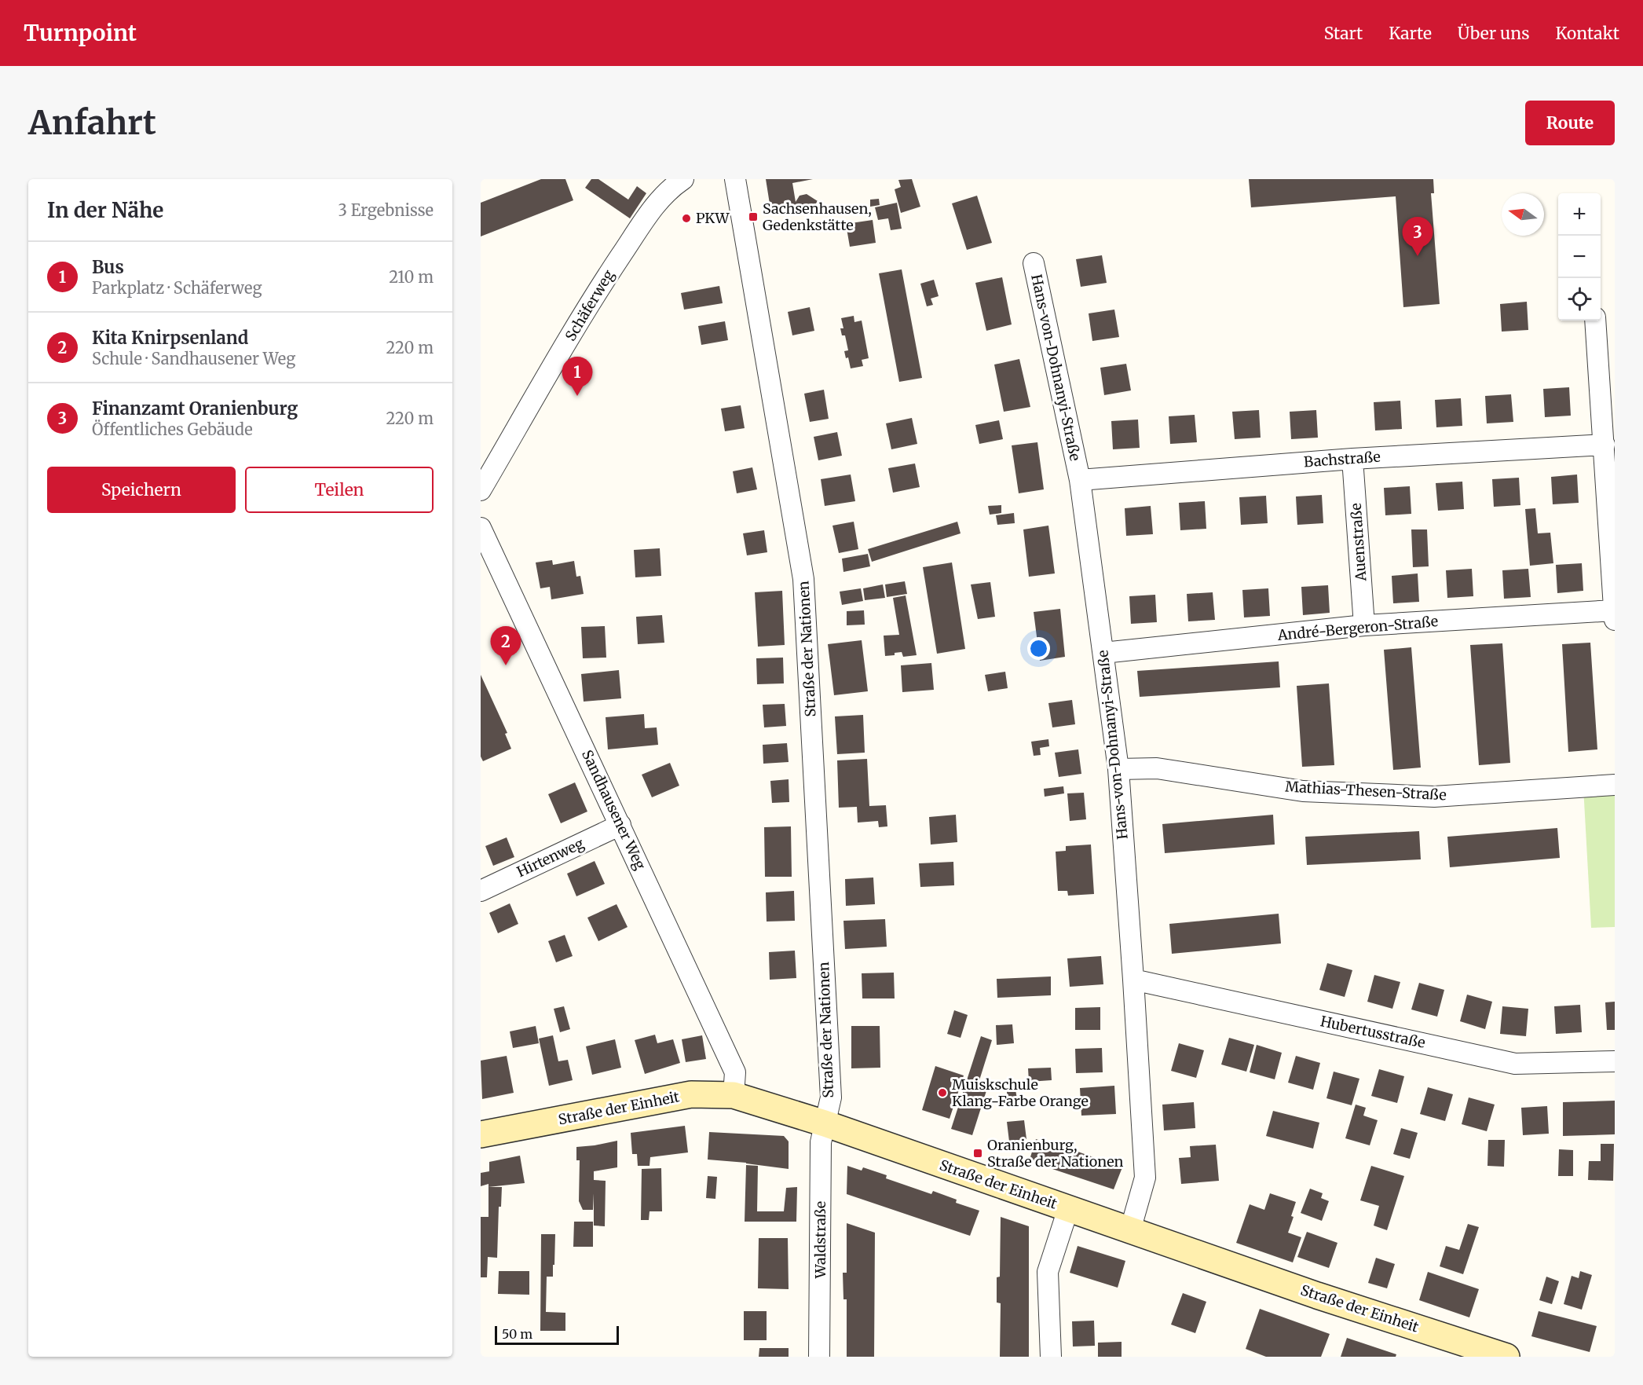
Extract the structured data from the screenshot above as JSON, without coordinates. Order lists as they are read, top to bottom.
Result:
{
  "streets": {
    "street": [
      "Schäferweg",
      "Hans-von-Dohnanyi-Straße",
      "Bachstraße",
      "Auenstraße",
      "André-Bergeron-Straße",
      "Straße der Nationen",
      "Mathias-Thesen-Straße",
      "Sandhausener Weg",
      "Hirtenweg",
      "Hubertusstraße",
      "Straße der Einheit",
      "Waldstraße"
    ]
  },
  "crossings": [
    ["Hans-von-Dohnanyi-Straße", "Bachstraße"],
    ["Hans-von-Dohnanyi-Straße", "André-Bergeron-Straße"],
    ["Hans-von-Dohnanyi-Straße", "Mathias-Thesen-Straße"],
    ["Hans-von-Dohnanyi-Straße", "Hubertusstraße"],
    ["Hans-von-Dohnanyi-Straße", "Straße der Einheit"],
    ["Bachstraße", "Auenstraße"],
    ["Auenstraße", "André-Bergeron-Straße"],
    ["Straße der Nationen", "Straße der Einheit"],
    ["Straße der Nationen", "Waldstraße"],
    ["Sandhausener Weg", "Hirtenweg"],
    ["Sandhausener Weg", "Straße der Einheit"],
    ["Straße der Einheit", "Waldstraße"]
  ],
  "places": {
    "transit": ["Sachsenhausen, Gedenkstätte", "Oranienburg, Straße der Nationen"],
    "other": ["PKW", "Muiskschule Klang-Farbe Orange"]
  },
  "scale_bar": "50 m",
  "north": "left",
  "page": {
    "header": "Turnpoint",
    "nav": [
      "Start",
      "Karte",
      "Über uns",
      "Kontakt"
    ],
    "buttons": [
      "Route",
      ["Speichern", "Teilen"]
    ],
    "title": "Anfahrt",
    "heading": ["In der Nähe", "3 Ergebnisse"],
    "map_buttons": ["+", "−"],
    "pins": ["3", "1", "2"],
    "list": [
      {
        "mark": "1",
        "name": "Bus",
        "note": "Parkplatz · Schäferweg",
        "value": "210 m"
      },
      {
        "mark": "2",
        "name": "Kita Knirpsenland",
        "note": "Schule · Sandhausener Weg",
        "value": "220 m"
      },
      {
        "mark": "3",
        "name": "Finanzamt Oranienburg",
        "note": "Öffentliches Gebäude",
        "value": "220 m"
      }
    ],
    "scale": "50 m"
  }
}
